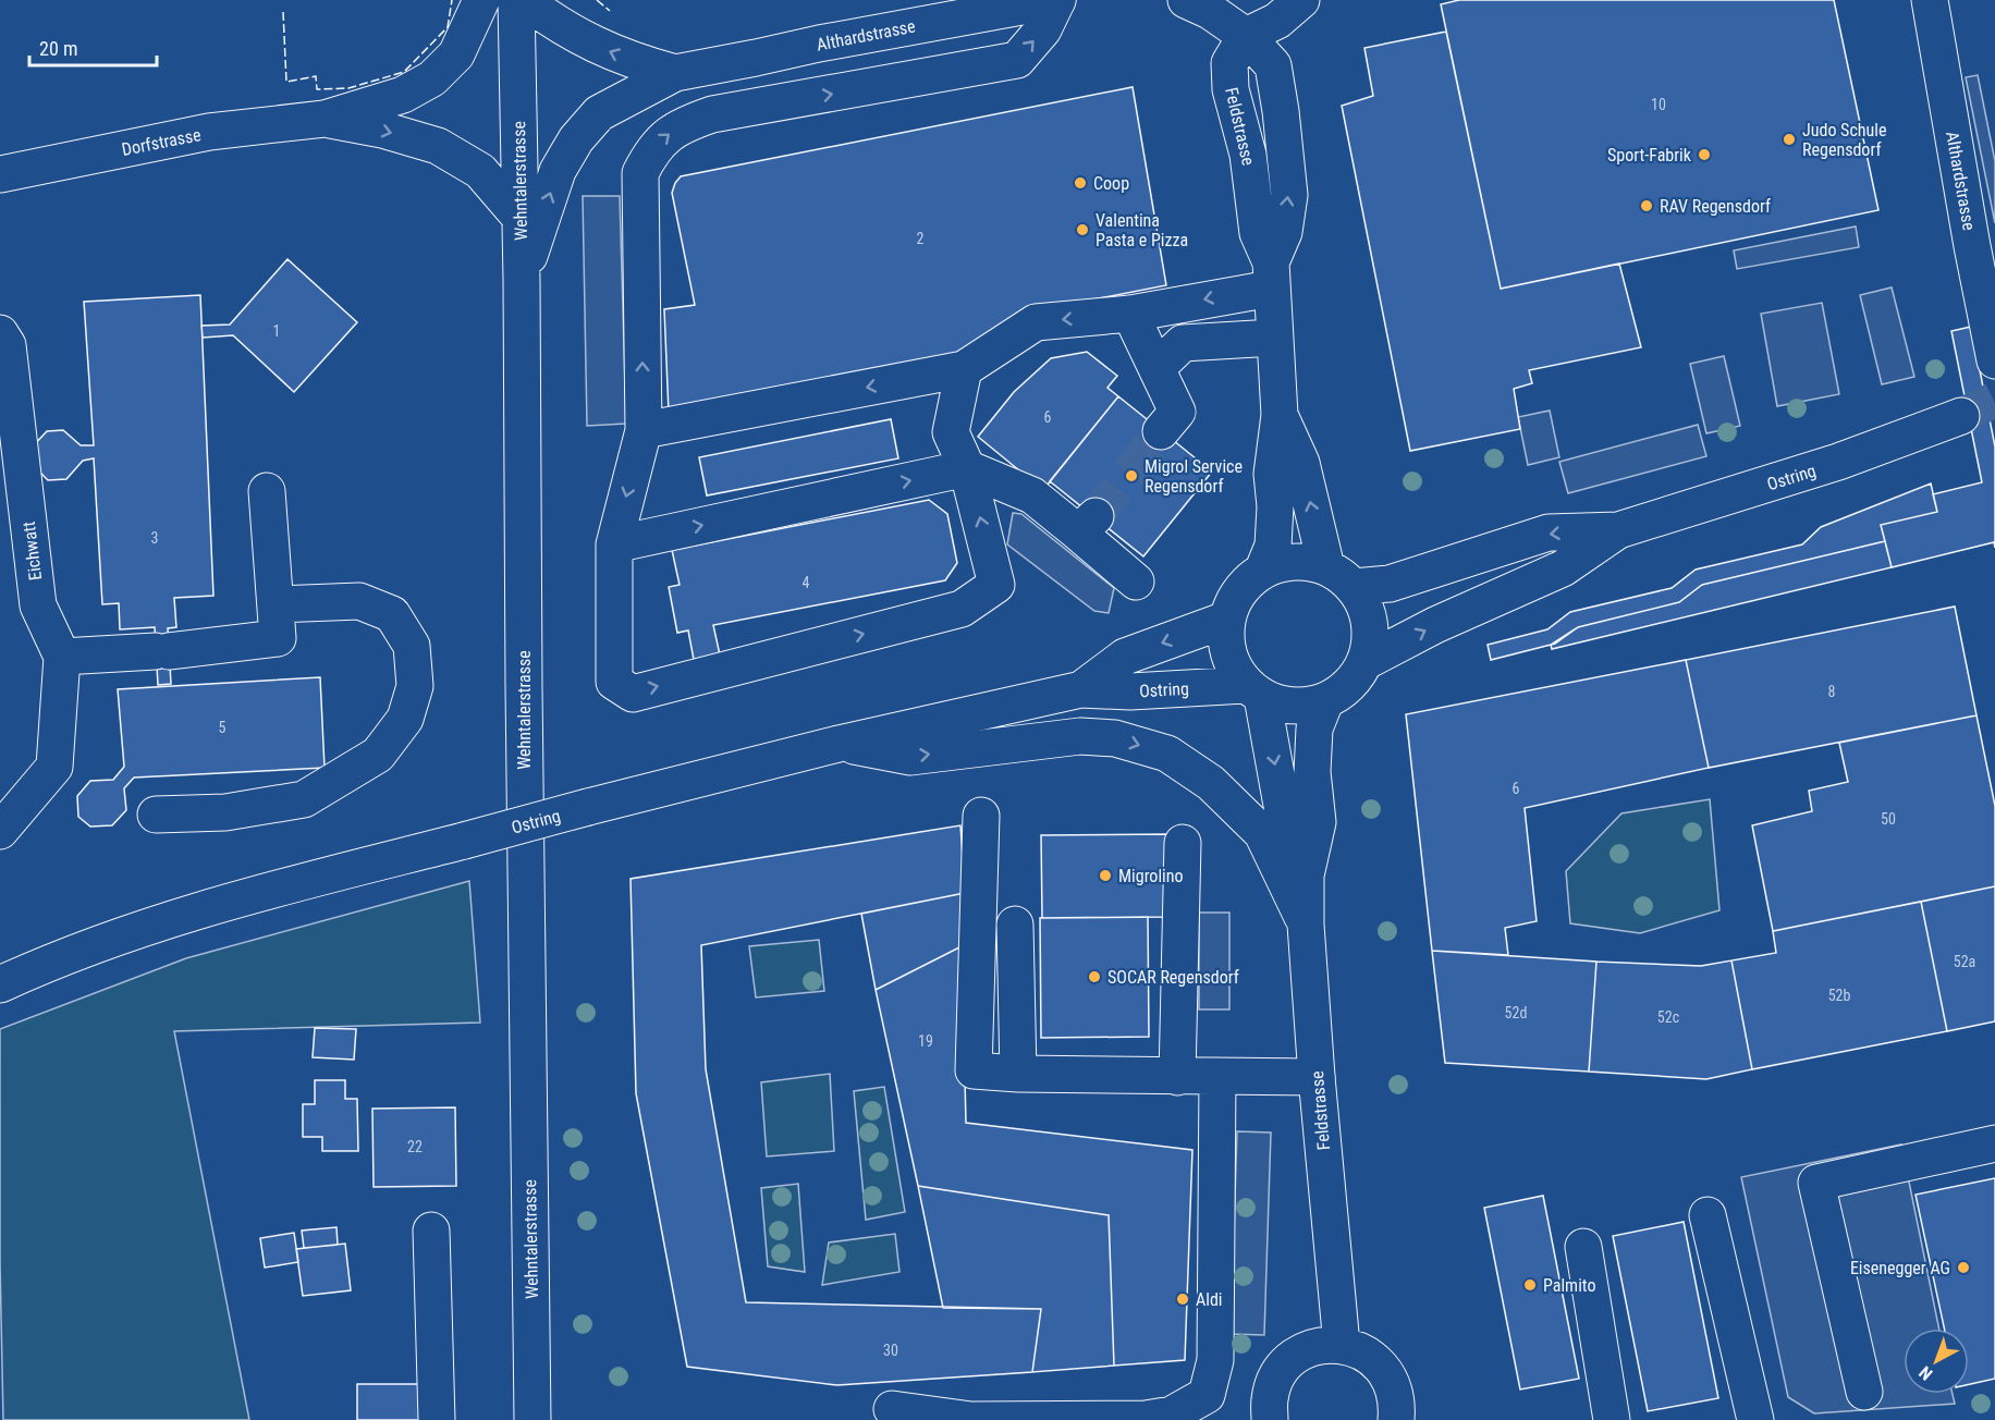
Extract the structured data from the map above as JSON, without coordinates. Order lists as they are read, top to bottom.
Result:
{
  "streets": {
    "main road": [
      "Althardstrasse",
      "Feldstrasse",
      "Dorfstrasse",
      "Wehntalerstrasse",
      "Ostring",
      "Eichwatt"
    ]
  },
  "crossings": [
    ["Althardstrasse", "Wehntalerstrasse"],
    ["Feldstrasse", "Ostring"],
    ["Dorfstrasse", "Wehntalerstrasse"]
  ],
  "places": [
    "Judo Schule Regensdorf",
    "Sport-Fabrik",
    "Coop",
    "RAV Regensdorf",
    "Valentina Pasta e Pizza",
    "Migrol Service Regensdorf",
    "Migrolino",
    "SOCAR Regensdorf",
    "Eisenegger AG",
    "Palmito",
    "Aldi"
  ],
  "house_numbers": [
    "10",
    "2",
    "1",
    "6",
    "3",
    "4",
    "8",
    "5",
    "6",
    "50",
    "52a",
    "52b",
    "52d",
    "52c",
    "19",
    "22",
    "30"
  ],
  "scale_bar": "20 m",
  "north": "bottom left"
}
